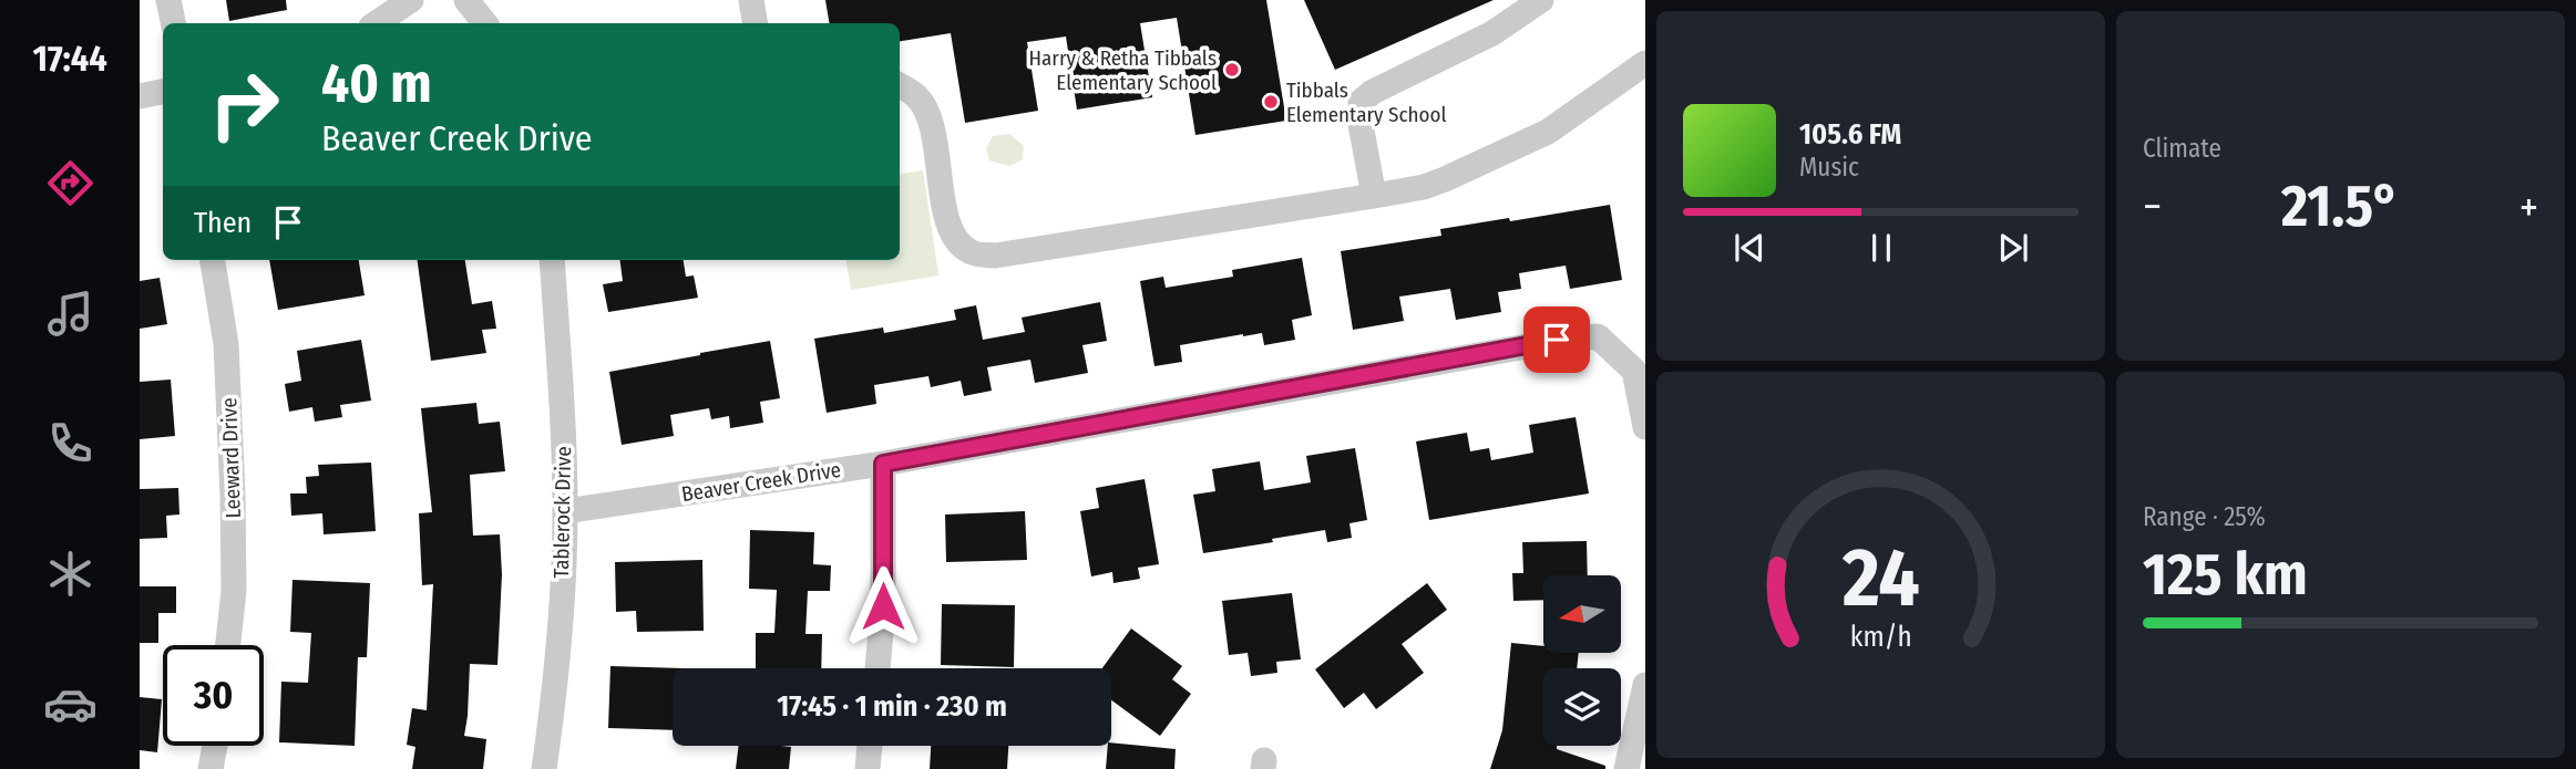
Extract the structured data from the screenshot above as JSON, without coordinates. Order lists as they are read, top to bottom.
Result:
{
  "streets": {
    "street": ["Leeward Drive", "Beaver Creek Drive", "Tablerock Drive"]
  },
  "crossings": [
    ["Beaver Creek Drive", "Tablerock Drive"]
  ],
  "places": ["Harry & Retha Tibbals Elementary School", "Tibbals Elementary School"],
  "north": "left",
  "page": {
    "tabs": "17:44",
    "tile": [
      "Climate",
      ["Range · 25%", "125 km"]
    ],
    "turn": ["40 m", "Beaver Creek Drive"],
    "song": ["105.6 FM", "Music"],
    "heat": ["−", "21.5°", "+"],
    "then": "Then",
    "limit": "30",
    "trip": "17:45 · 1 min · 230 m",
    "gauge": ["24", "km/h"]
  }
}
